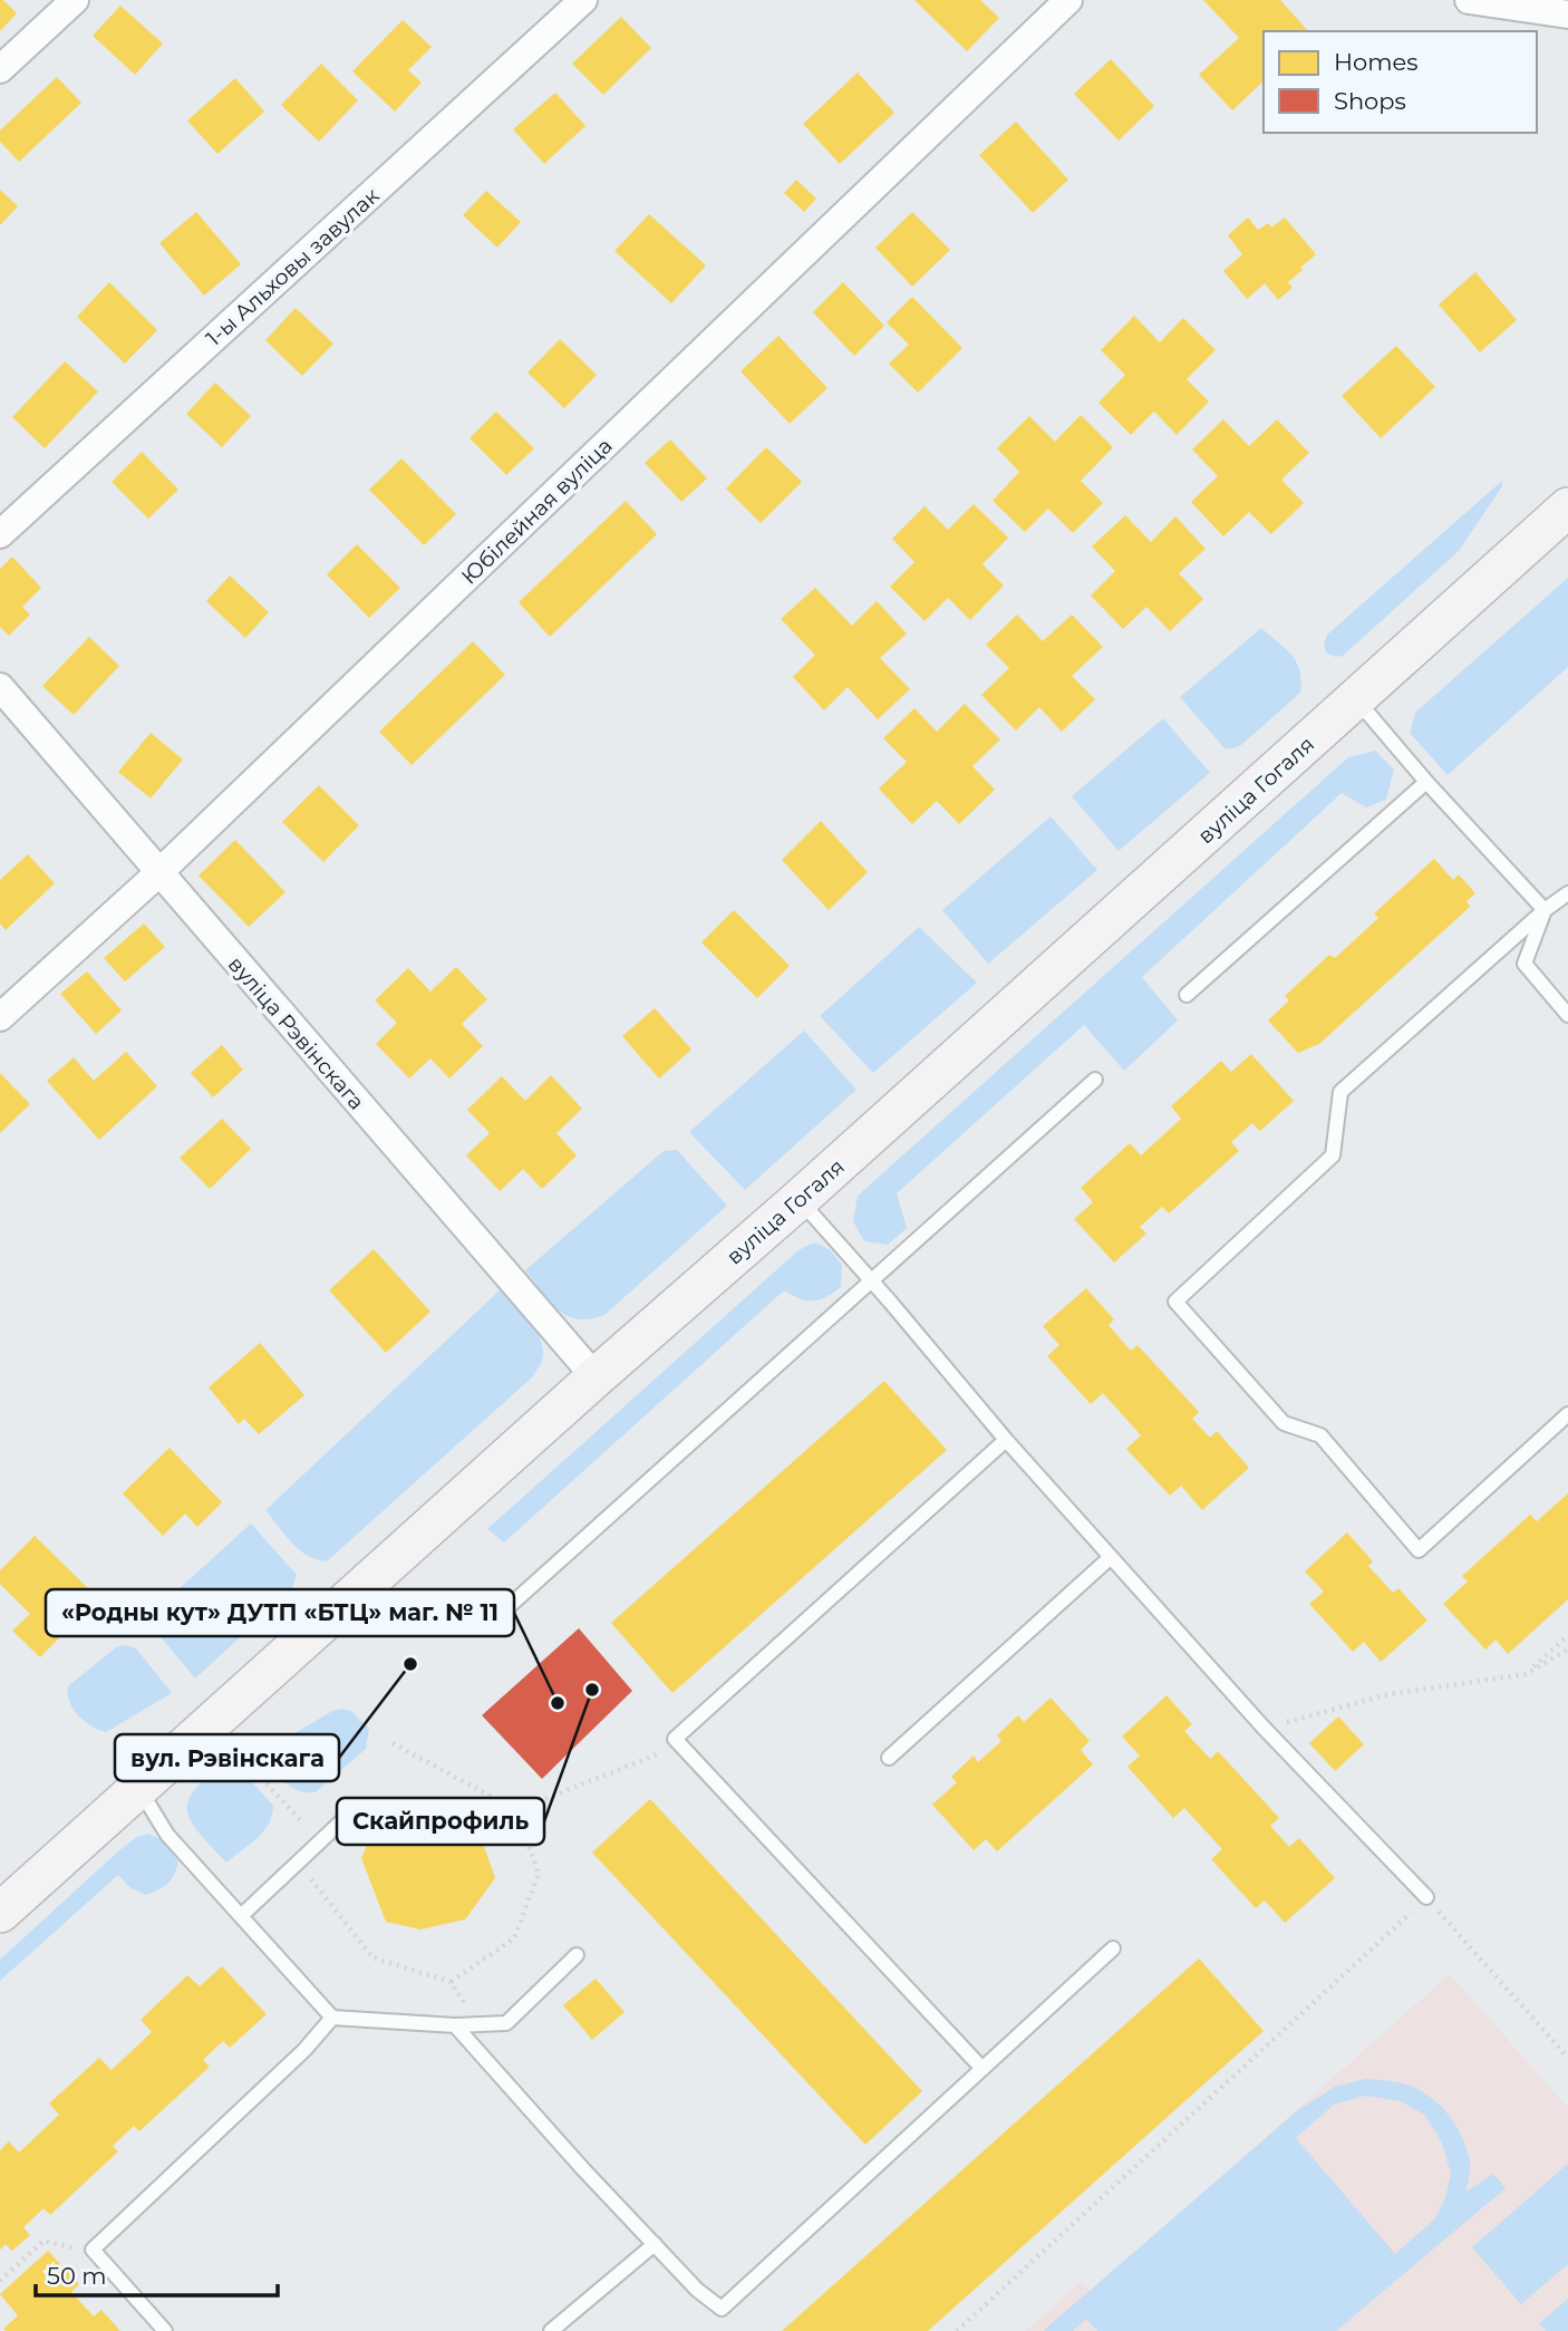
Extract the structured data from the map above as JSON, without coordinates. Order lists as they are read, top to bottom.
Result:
{
  "streets": {
    "main road": ["вуліца Гогаля"],
    "street": ["1-ы Альховы завулак", "Юбілейная вуліца", "вуліца Рэвінскага"]
  },
  "crossings": [
    ["Юбілейная вуліца", "вуліца Рэвінскага"],
    ["вуліца Гогаля", "вуліца Рэвінскага"]
  ],
  "places": ["вул. Рэвінскага", "Скайпрофиль", "«Родны кут» ДУТП «БТЦ» маг. № 11"],
  "legend": ["Homes", "Shops"],
  "scale_bar": "50 m"
}
